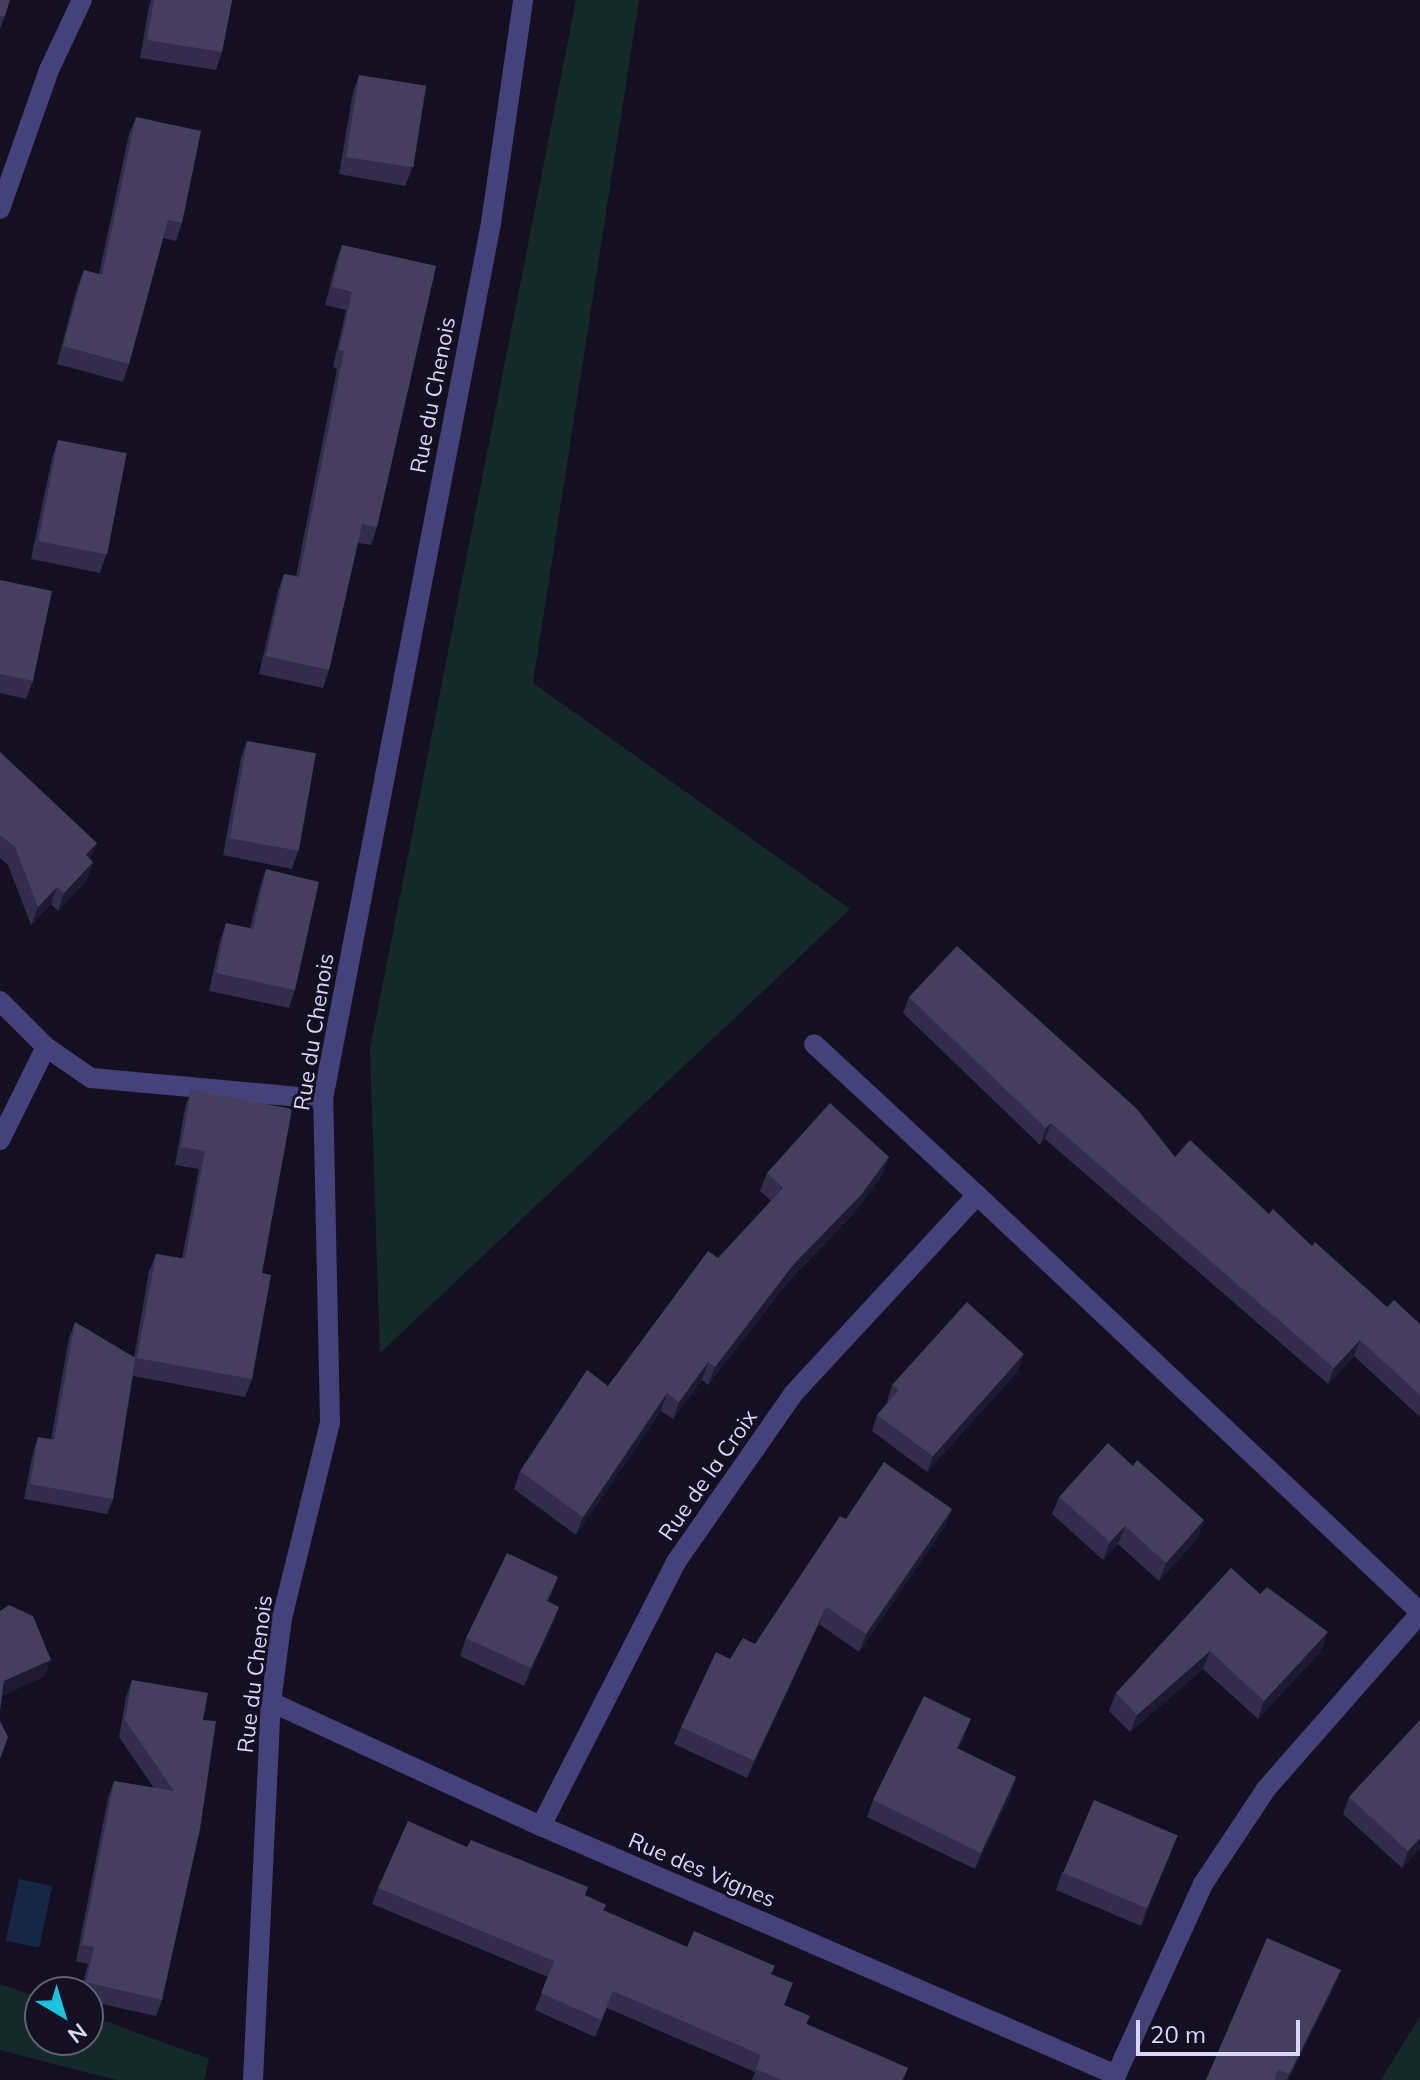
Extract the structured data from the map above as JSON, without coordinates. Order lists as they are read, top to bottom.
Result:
{
  "streets": {
    "street": ["Rue du Chenois", "Rue de la Croix", "Rue des Vignes"]
  },
  "crossings": [
    ["Rue du Chenois", "Rue des Vignes"],
    ["Rue de la Croix", "Rue des Vignes"]
  ],
  "scale_bar": "20 m",
  "north": "bottom right"
}
